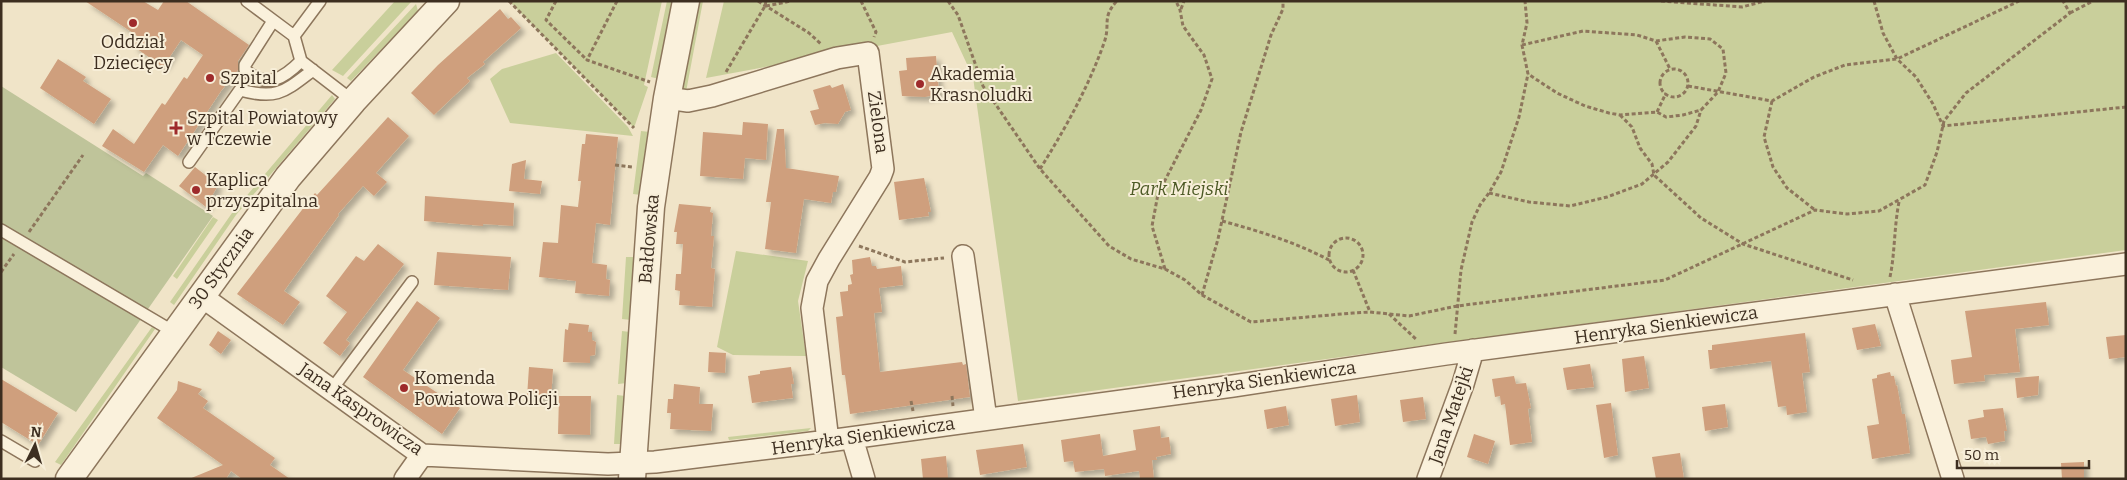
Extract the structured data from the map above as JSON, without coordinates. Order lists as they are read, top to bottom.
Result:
{
  "streets": {
    "street": [
      "Zielona",
      "Bałdowska",
      "30 Stycznia",
      "Henryka Sienkiewicza",
      "Jana Kasprowicza",
      "Jana Matejki"
    ]
  },
  "crossings": [
    ["Zielona", "Henryka Sienkiewicza"],
    ["Bałdowska", "Henryka Sienkiewicza"],
    ["Bałdowska", "Jana Kasprowicza"],
    ["30 Stycznia", "Jana Kasprowicza"],
    ["Henryka Sienkiewicza", "Jana Kasprowicza"],
    ["Henryka Sienkiewicza", "Jana Matejki"]
  ],
  "parks": ["Park Miejski"],
  "places": {
    "other": [
      "Oddział Dziecięcy",
      "Szpital",
      "Akademia Krasnoludki",
      "Kaplica przyszpitalna",
      "Komenda Powiatowa Policji"
    ],
    "health": ["Szpital Powiatowy w Tczewie"]
  },
  "scale_bar": "50 m",
  "north": "top"
}
